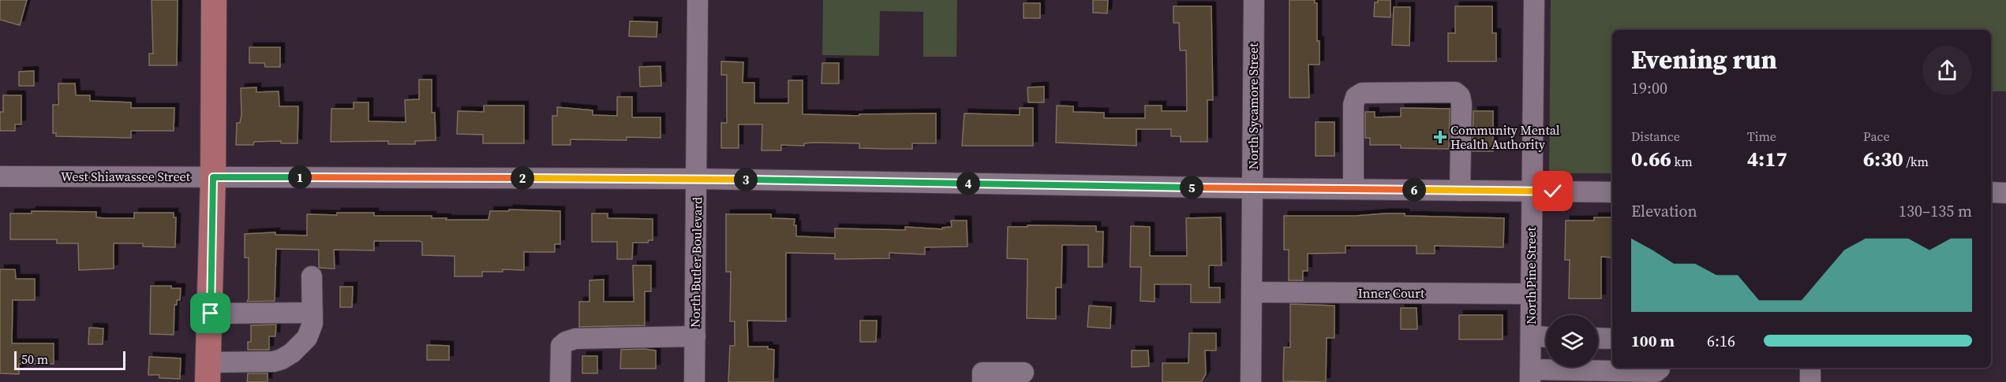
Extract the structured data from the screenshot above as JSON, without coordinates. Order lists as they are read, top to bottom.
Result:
{
  "streets": {
    "street": [
      "North Sycamore Street",
      "West Shiawassee Street",
      "North Butler Boulevard",
      "North Pine Street",
      "Inner Court"
    ]
  },
  "crossings": [
    ["North Sycamore Street", "West Shiawassee Street"],
    ["North Sycamore Street", "Inner Court"],
    ["West Shiawassee Street", "North Butler Boulevard"],
    ["West Shiawassee Street", "North Pine Street"],
    ["North Pine Street", "Inner Court"]
  ],
  "places": {
    "health": ["Community Mental Health Authority"]
  },
  "scale_bar": "50 m",
  "page": {
    "heading": ["Evening run", "19:00"],
    "stats": [
      ["Distance", "0.66 km"],
      ["Time", "4:17"],
      ["Pace", "6:30 /km"]
    ],
    "pins": [
      "1",
      "2",
      "3",
      "4",
      "5",
      "6"
    ],
    "chart": ["Elevation", "130–135 m"],
    "list": [
      {
        "name": "100 m",
        "note": "6:16"
      }
    ],
    "scale": "50 m"
  }
}
